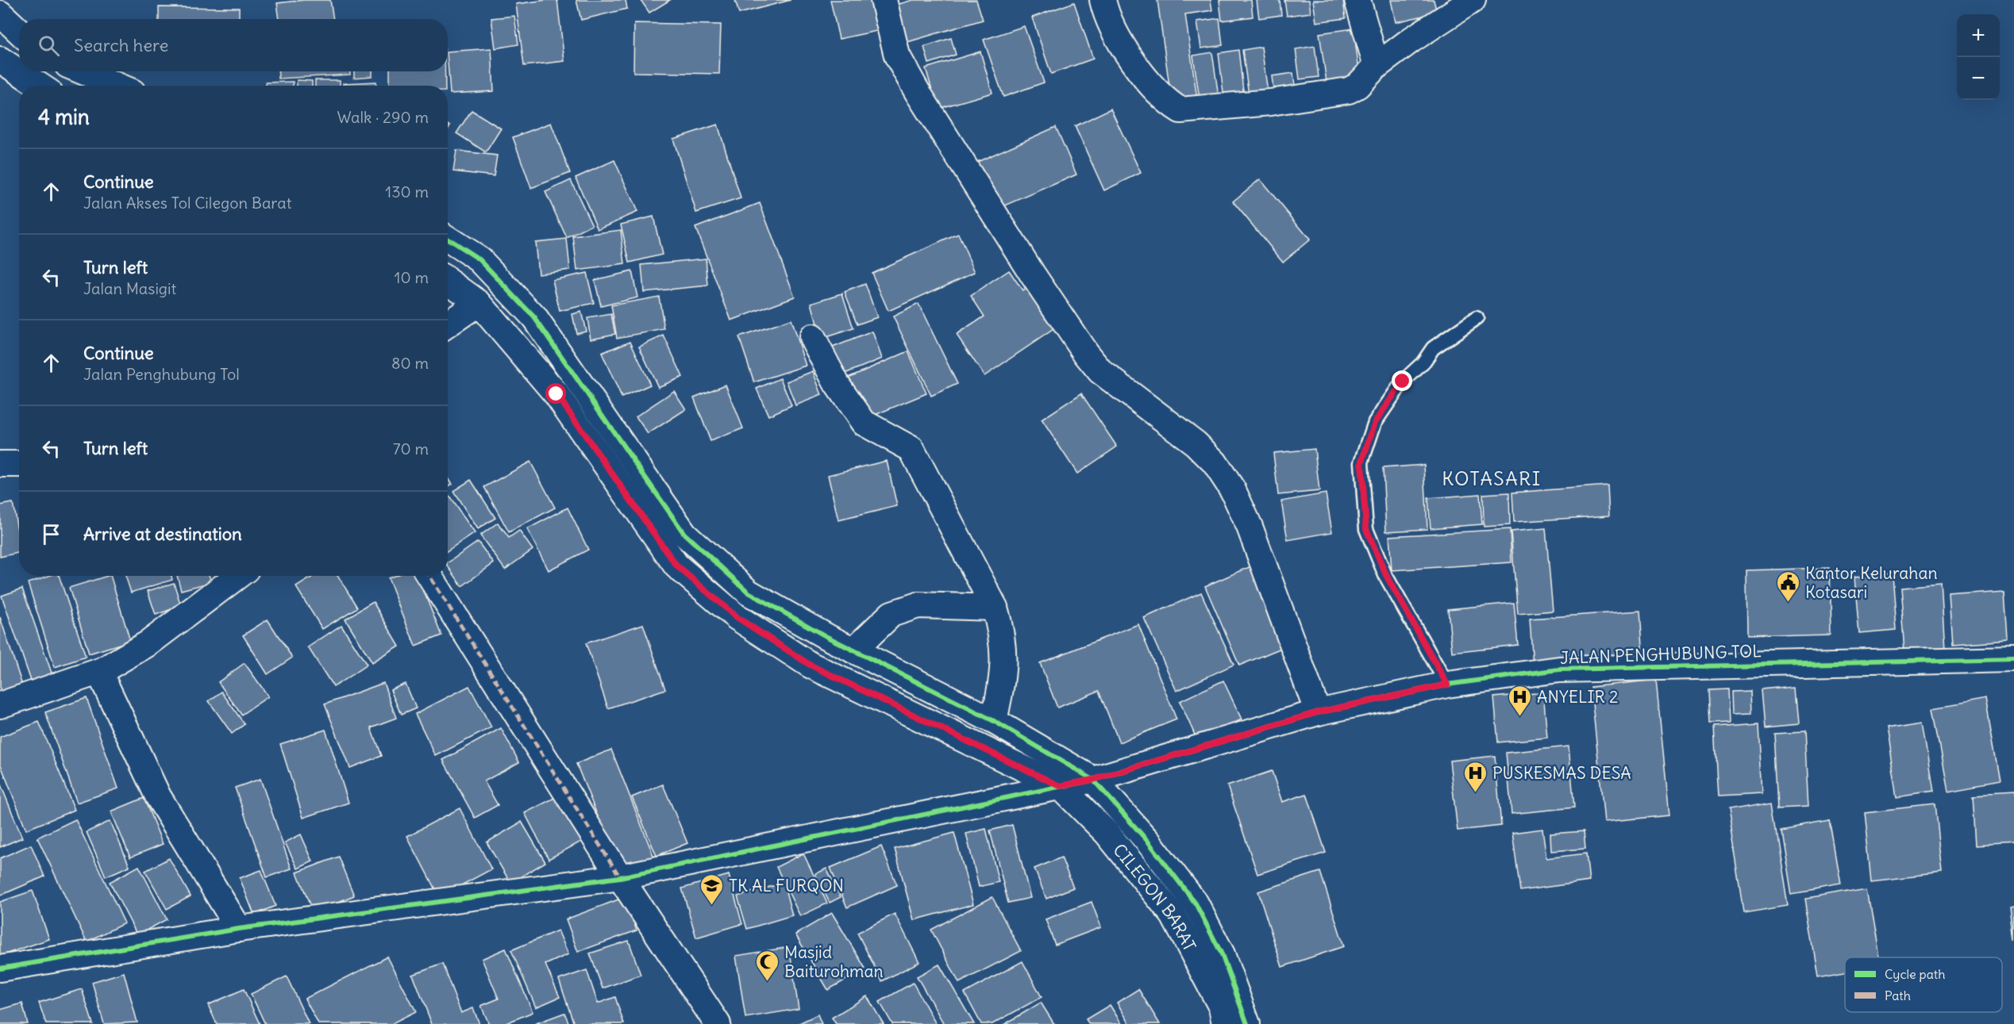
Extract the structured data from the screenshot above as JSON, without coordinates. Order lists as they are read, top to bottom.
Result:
{
  "streets": {
    "street": ["JALAN PENGHUBUNG TOL", "CILEGON BARAT"]
  },
  "crossings": [
    ["JALAN PENGHUBUNG TOL", "CILEGON BARAT"]
  ],
  "districts": ["KOTASARI"],
  "places": {
    "public building": ["Kantor Kelurahan Kotasari"],
    "hospital": ["ANYELIR 2", "PUSKESMAS DESA"],
    "school or university": ["TK AL FURQON"],
    "mosque": ["Masjid Baiturohman"]
  },
  "legend": ["Cycle path", "Path"],
  "page": {
    "map_buttons": ["+", "−"],
    "search": "Search here",
    "heading": ["4 min", "Walk · 290 m"],
    "list": [
      ["Continue", "Jalan Akses Tol Cilegon Barat", "130 m"],
      ["Turn left", "Jalan Masigit", "10 m"],
      ["Continue", "Jalan Penghubung Tol", "80 m"],
      ["Turn left", "70 m"],
      "Arrive at destination"
    ]
  }
}
